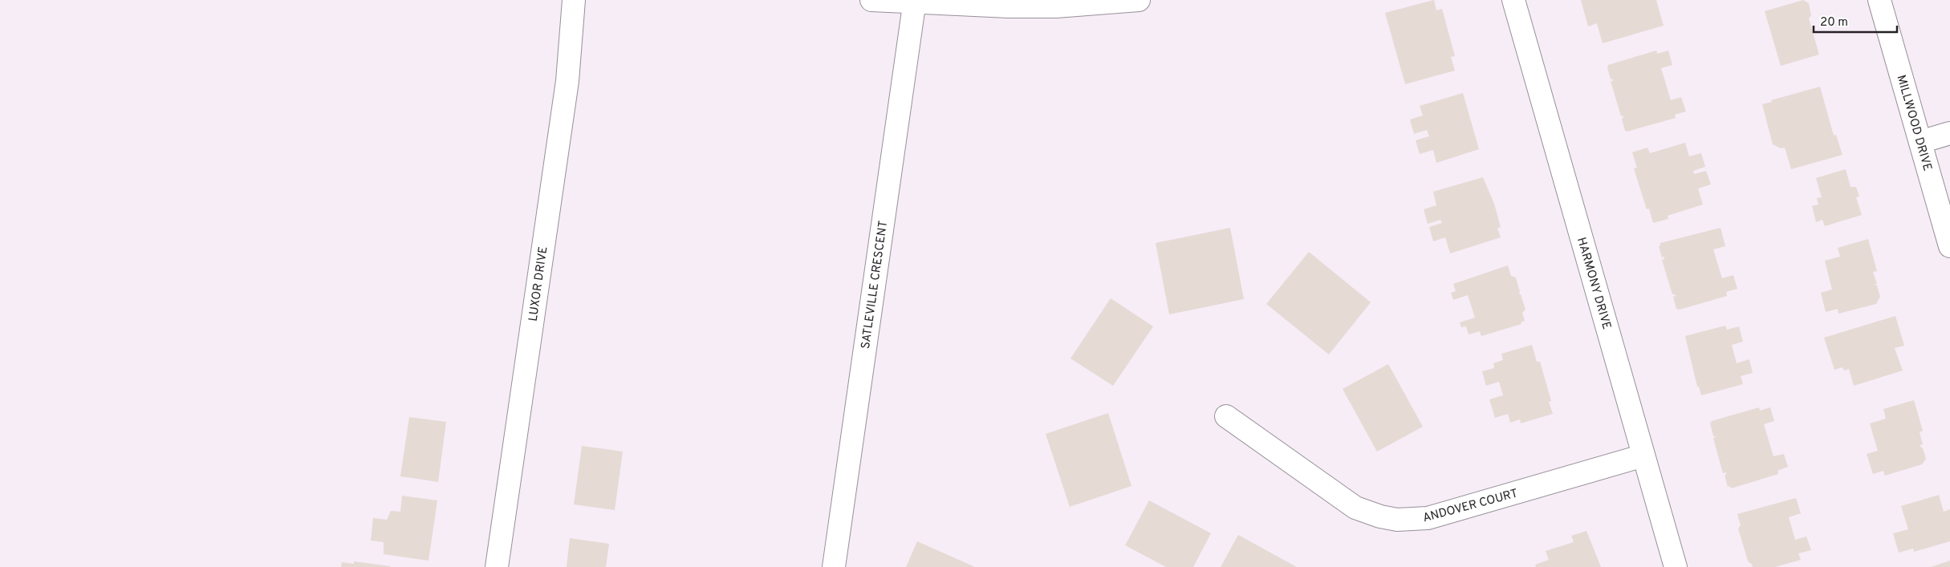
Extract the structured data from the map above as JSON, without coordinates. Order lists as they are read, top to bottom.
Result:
{
  "streets": {
    "street": [
      "MILLWOOD DRIVE",
      "HARMONY DRIVE",
      "LUXOR DRIVE",
      "SATLEVILLE CRESCENT",
      "ANDOVER COURT"
    ]
  },
  "crossings": [
    ["HARMONY DRIVE", "ANDOVER COURT"]
  ],
  "scale_bar": "20 m"
}
